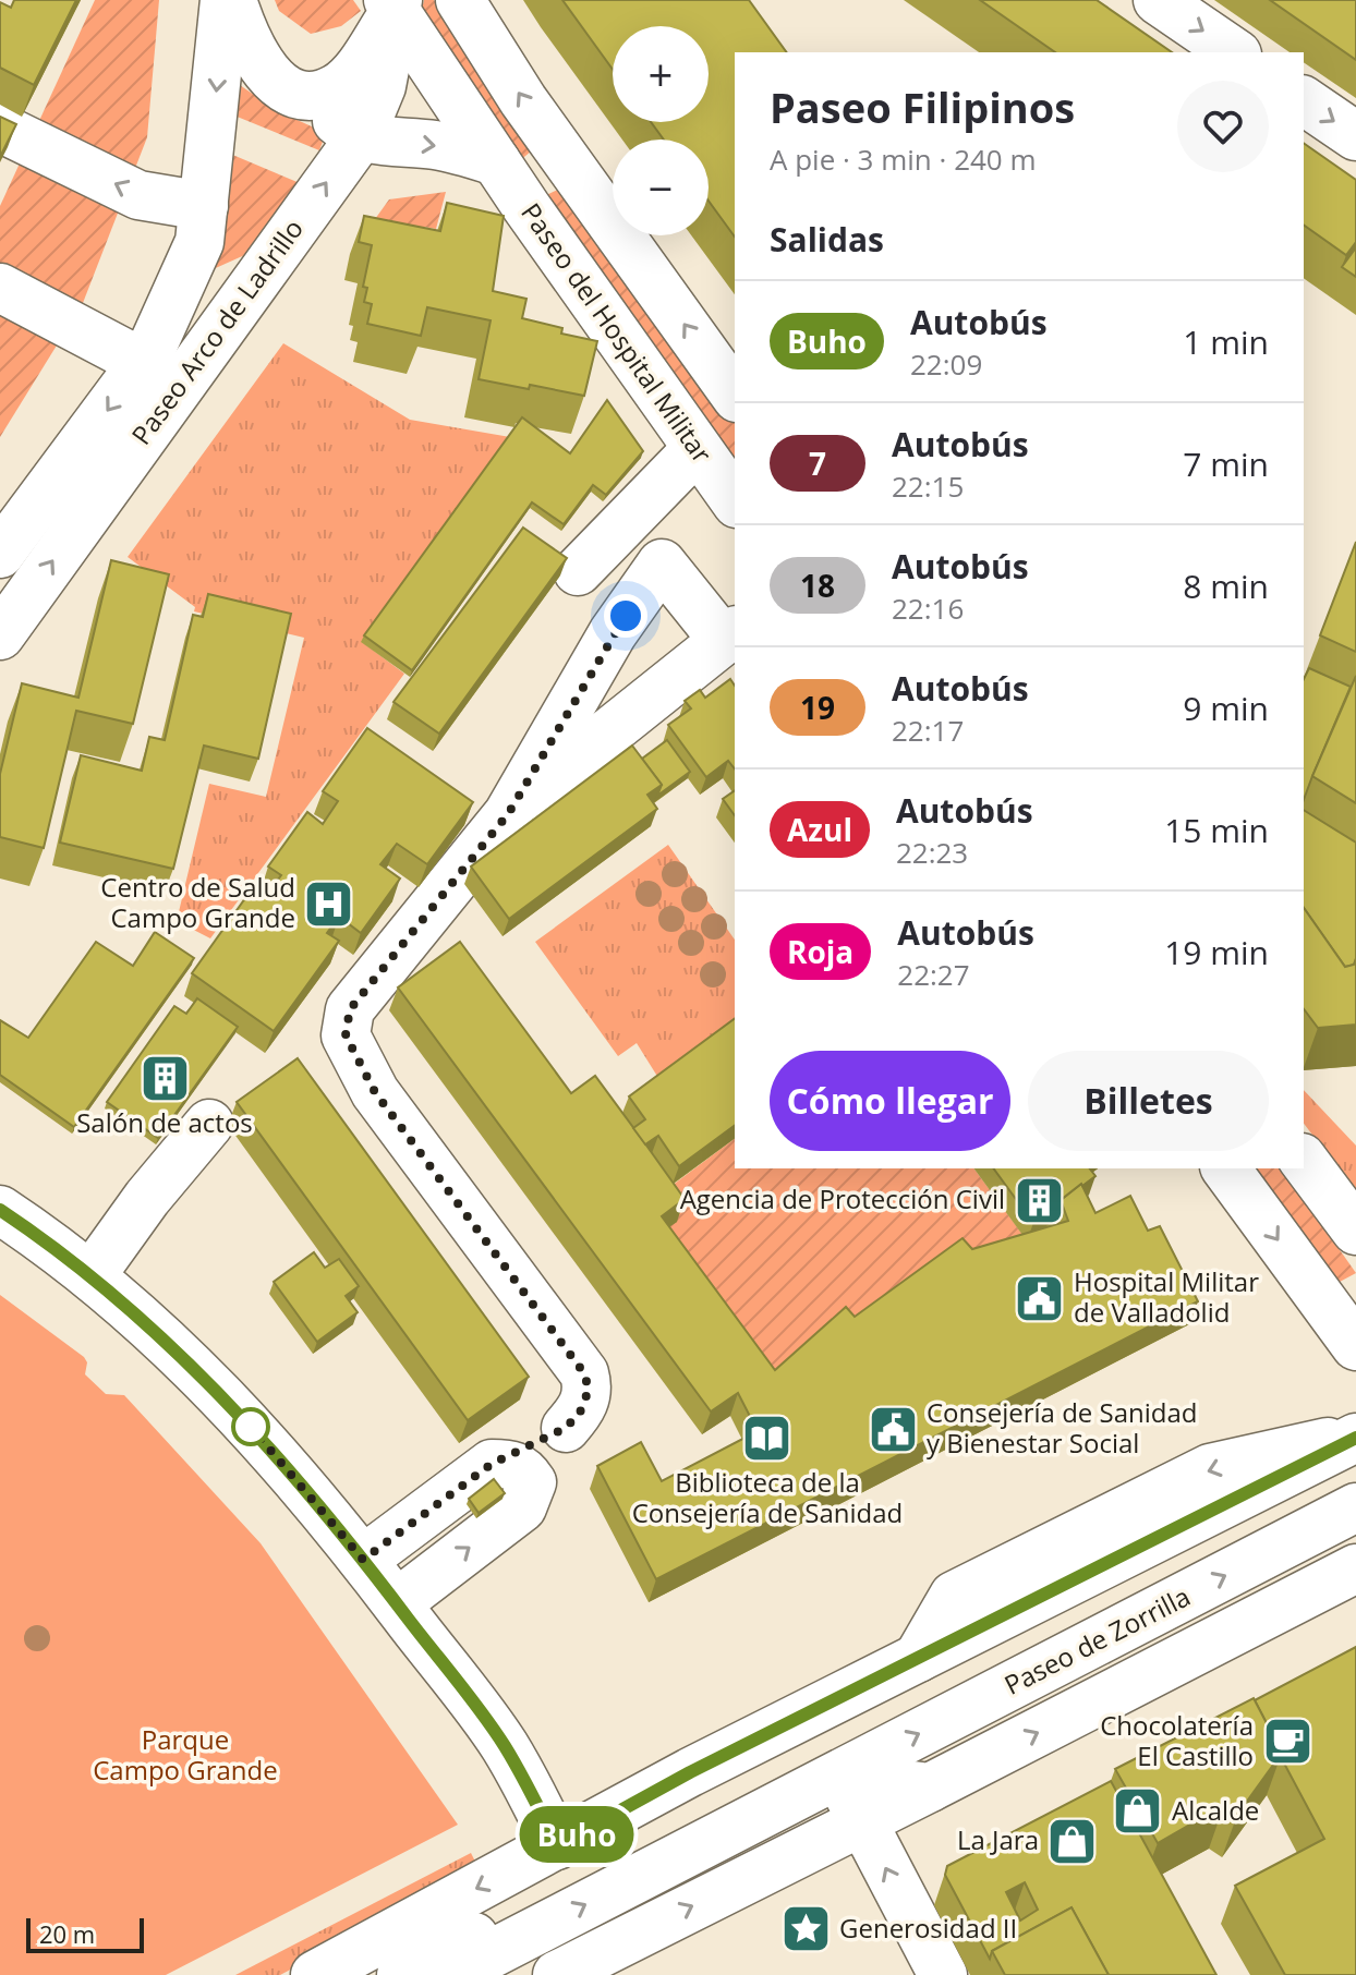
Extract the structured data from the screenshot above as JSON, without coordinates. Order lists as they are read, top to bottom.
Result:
{
  "streets": {
    "main road": ["Paseo Arco de Ladrillo", "Paseo del Hospital Militar", "Paseo de Zorrilla"]
  },
  "crossings": [
    ["Paseo Arco de Ladrillo", "Paseo del Hospital Militar"]
  ],
  "parks": ["Parque Campo Grande"],
  "places": {
    "hospital": ["Centro de Salud Campo Grande"],
    "building": ["Salón de actos", "Agencia de Protección Civil"],
    "public building": ["Hospital Militar de Valladolid", "Consejería de Sanidad y Bienestar Social"],
    "library": ["Biblioteca de la Consejería de Sanidad"],
    "cafe": ["Chocolatería El Castillo"],
    "shop": ["Alcalde", "La Jara"],
    "place": ["Generosidad II"]
  },
  "lines": ["bus line Buho"],
  "scale_bar": "20 m",
  "page": {
    "on_map": "Buho",
    "map_buttons": ["+", "−"],
    "heading": [
      ["Paseo Filipinos", "A pie · 3 min · 240 m"],
      "Salidas"
    ],
    "list": [
      {
        "mark": "Buho",
        "name": "Autobús",
        "note": "22:09",
        "value": "1 min"
      },
      {
        "mark": "7",
        "name": "Autobús",
        "note": "22:15",
        "value": "7 min"
      },
      {
        "mark": "18",
        "name": "Autobús",
        "note": "22:16",
        "value": "8 min"
      },
      {
        "mark": "19",
        "name": "Autobús",
        "note": "22:17",
        "value": "9 min"
      },
      {
        "mark": "Azul",
        "name": "Autobús",
        "note": "22:23",
        "value": "15 min"
      },
      {
        "mark": "Roja",
        "name": "Autobús",
        "note": "22:27",
        "value": "19 min"
      }
    ],
    "buttons": ["Cómo llegar", "Billetes"],
    "scale": "20 m"
  }
}
